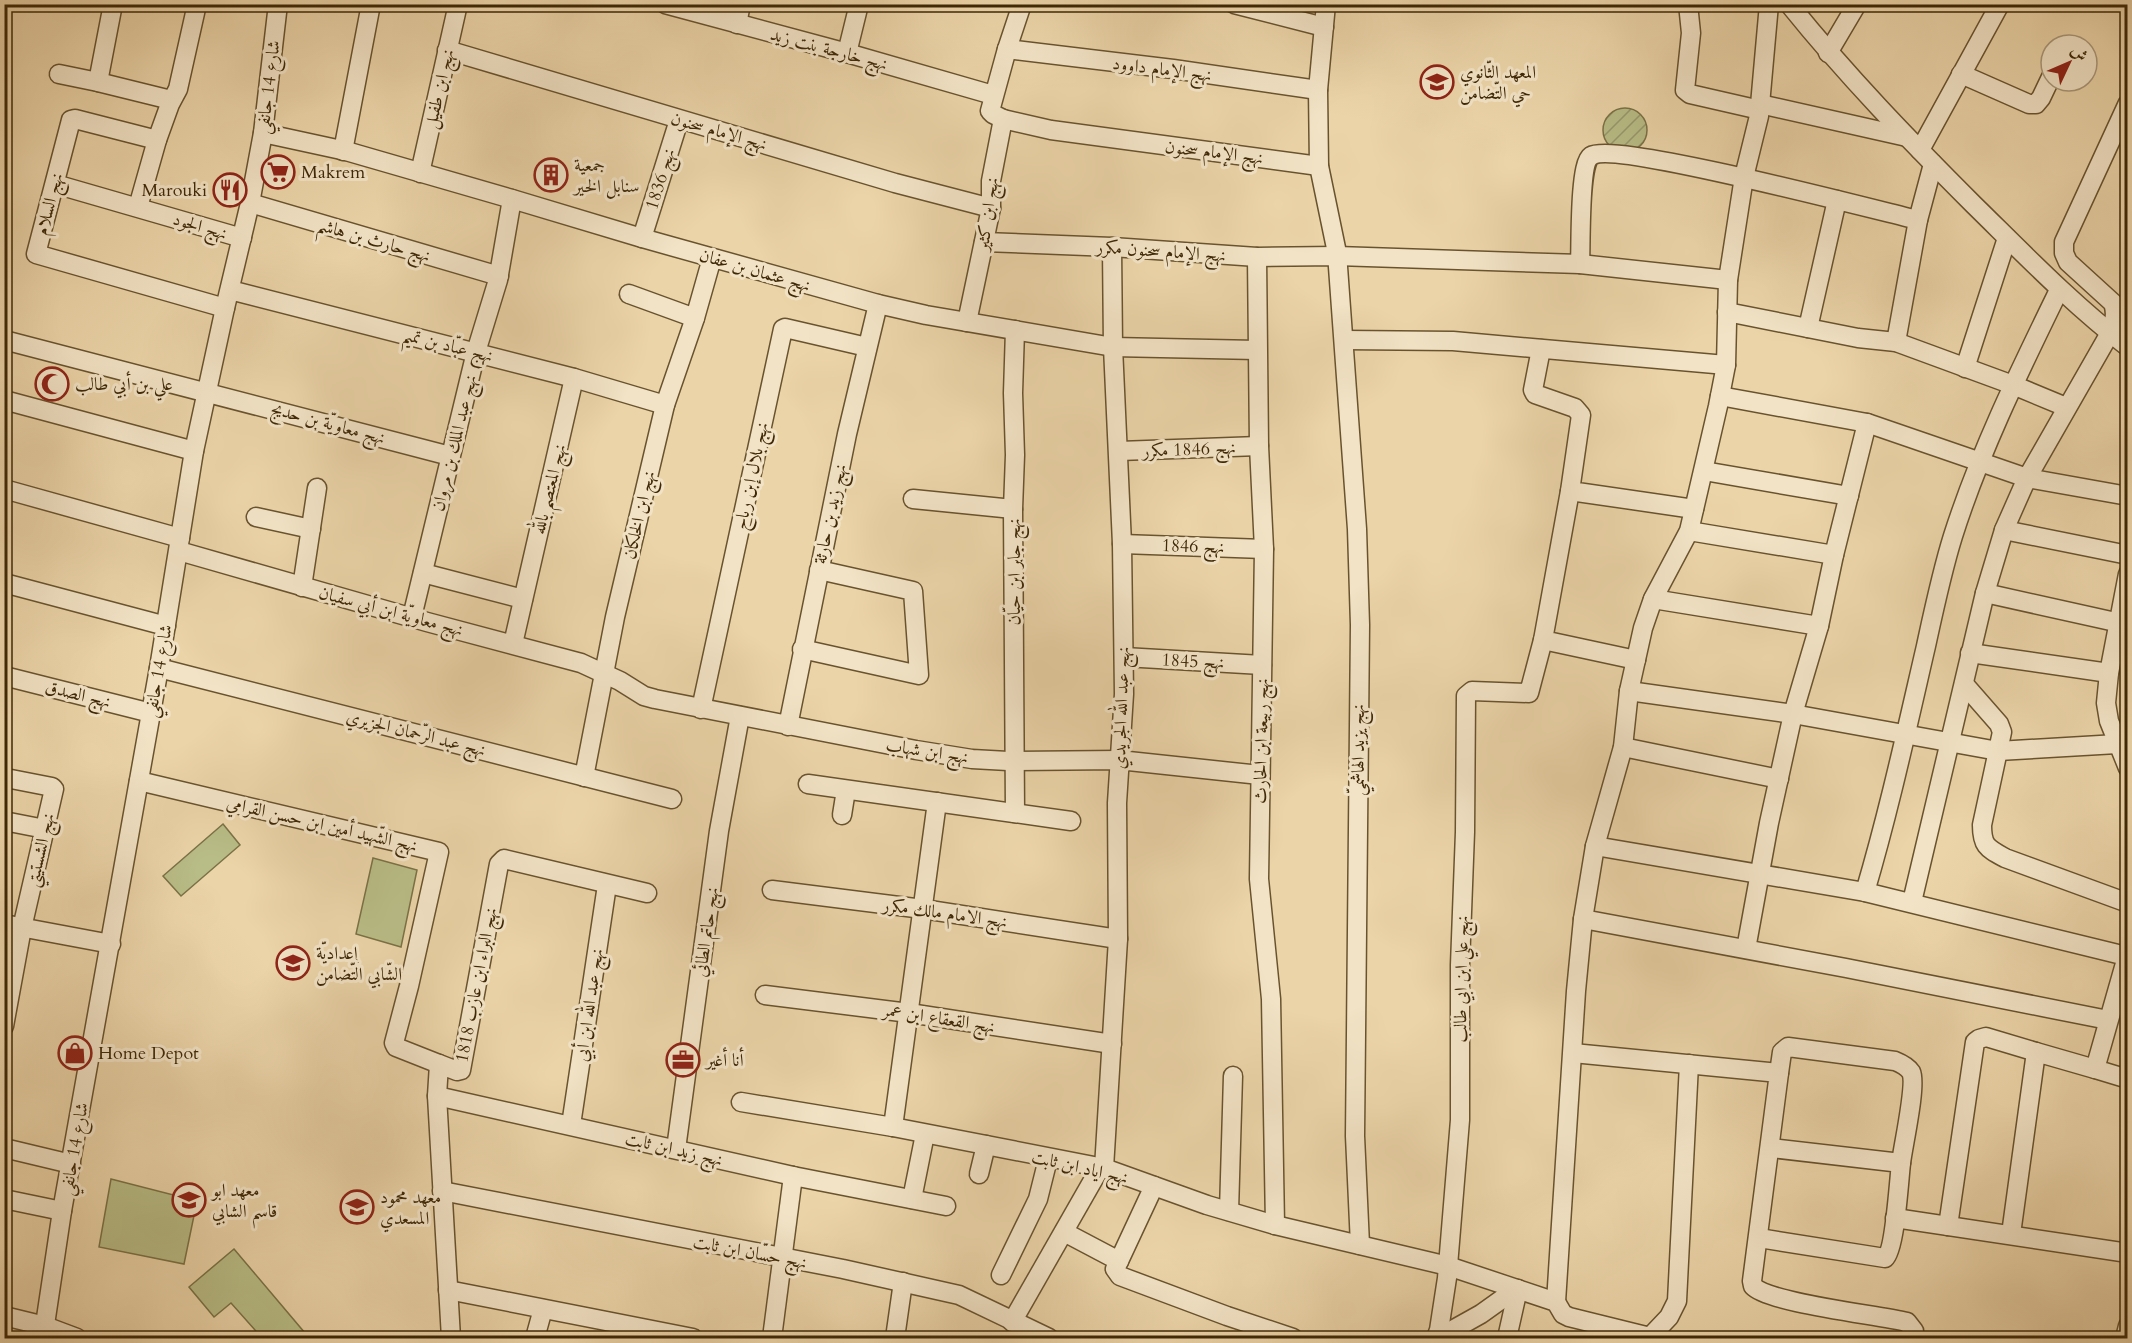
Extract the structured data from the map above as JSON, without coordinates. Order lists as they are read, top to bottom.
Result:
{
  "streets": {
    "street": [
      "نهج خارجة بنت زيد",
      "نهج الإمام داوود",
      "شارع 14 جانفي",
      "نهج ابن طفيل",
      "نهج الإمام سحنون",
      "نهج 1836",
      "نهج السلام",
      "نهج ابن كثير",
      "نهج الجود",
      "نهج حارث بن هاشم",
      "نهج الإمام سحنون مكرر",
      "نهج عثمان بن عفان",
      "نهج عبّاد بن تميم",
      "نهج معاويّة بن حديج",
      "نهج عبد الملك بن مروان",
      "نهج 1846 مكرر",
      "نهج بلال إبن رباح",
      "نهج المعتصم بالله",
      "نهج زيد بن حارثة",
      "نهج ابن الخلكان",
      "نهج 1846",
      "نهج جابر ابن حيّان",
      "نهج معاويّة ابن أبي سفيان",
      "نهج 1845",
      "نهج الصدق",
      "نهج عبد الله الجريدي",
      "نهج عبد الرّحمان الجزيري",
      "نهج ربيعة ابن الحارث",
      "نهج يزيد الهاشميّ",
      "نهج ابن شهاب",
      "نهج الشّهيد أمين ابن حسن القرامي",
      "نهج الشستيتي",
      "نهج الامام مالك مكرر",
      "نهج حاتم الطائي",
      "نهج علي ابن ابي طالب",
      "نهج البراء ابن عازب 1818",
      "نهج عبد الله ابن أبي",
      "نهج القعقاع ابن عمر",
      "نهج زيد ابن ثابت",
      "نهج اياد ابن ثابت",
      "نهج حسّان ابن ثابت"
    ]
  },
  "crossings": [
    ["نهج خارجة بنت زيد", "نهج الإمام سحنون"],
    ["نهج خارجة بنت زيد", "نهج ابن كثير"],
    ["نهج الإمام داوود", "نهج ابن كثير"],
    ["نهج الإمام داوود", "نهج يزيد الهاشميّ"],
    ["شارع 14 جانفي", "نهج السلام"],
    ["شارع 14 جانفي", "نهج الجود"],
    ["شارع 14 جانفي", "نهج حارث بن هاشم"],
    ["شارع 14 جانفي", "نهج عثمان بن عفان"],
    ["شارع 14 جانفي", "نهج عبّاد بن تميم"],
    ["شارع 14 جانفي", "نهج معاويّة بن حديج"],
    ["شارع 14 جانفي", "نهج معاويّة ابن أبي سفيان"],
    ["شارع 14 جانفي", "نهج الصدق"],
    ["شارع 14 جانفي", "نهج عبد الرّحمان الجزيري"],
    ["شارع 14 جانفي", "نهج الشّهيد أمين ابن حسن القرامي"],
    ["نهج ابن طفيل", "نهج الإمام سحنون"],
    ["نهج ابن طفيل", "نهج عثمان بن عفان"],
    ["نهج الإمام سحنون", "نهج 1836"],
    ["نهج الإمام سحنون", "نهج ابن كثير"],
    ["نهج الإمام سحنون", "نهج يزيد الهاشميّ"],
    ["نهج 1836", "نهج عثمان بن عفان"],
    ["نهج السلام", "نهج الجود"],
    ["نهج ابن كثير", "نهج الإمام سحنون مكرر"],
    ["نهج ابن كثير", "نهج عثمان بن عفان"],
    ["نهج حارث بن هاشم", "نهج عبد الملك بن مروان"],
    ["نهج الإمام سحنون مكرر", "نهج عبد الله الجريدي"],
    ["نهج الإمام سحنون مكرر", "نهج ربيعة ابن الحارث"],
    ["نهج الإمام سحنون مكرر", "نهج يزيد الهاشميّ"],
    ["نهج عثمان بن عفان", "نهج عبد الملك بن مروان"],
    ["نهج عثمان بن عفان", "نهج زيد بن حارثة"],
    ["نهج عثمان بن عفان", "نهج ابن الخلكان"],
    ["نهج عثمان بن عفان", "نهج جابر ابن حيّان"],
    ["نهج عثمان بن عفان", "نهج عبد الله الجريدي"],
    ["نهج عثمان بن عفان", "نهج ربيعة ابن الحارث"],
    ["نهج عبّاد بن تميم", "نهج عبد الملك بن مروان"],
    ["نهج عبّاد بن تميم", "نهج المعتصم بالله"],
    ["نهج عبّاد بن تميم", "نهج ابن الخلكان"],
    ["نهج معاويّة بن حديج", "نهج عبد الملك بن مروان"],
    ["نهج عبد الملك بن مروان", "نهج معاويّة ابن أبي سفيان"],
    ["نهج 1846 مكرر", "نهج عبد الله الجريدي"],
    ["نهج 1846 مكرر", "نهج ربيعة ابن الحارث"],
    ["نهج بلال إبن رباح", "نهج زيد بن حارثة"],
    ["نهج بلال إبن رباح", "نهج ابن شهاب"],
    ["نهج المعتصم بالله", "نهج معاويّة ابن أبي سفيان"],
    ["نهج زيد بن حارثة", "نهج ابن شهاب"],
    ["نهج ابن الخلكان", "نهج معاويّة ابن أبي سفيان"],
    ["نهج ابن الخلكان", "نهج عبد الرّحمان الجزيري"],
    ["نهج ابن الخلكان", "نهج ابن شهاب"],
    ["نهج 1846", "نهج عبد الله الجريدي"],
    ["نهج 1846", "نهج ربيعة ابن الحارث"],
    ["نهج جابر ابن حيّان", "نهج ابن شهاب"],
    ["نهج معاويّة ابن أبي سفيان", "نهج ابن شهاب"],
    ["نهج 1845", "نهج عبد الله الجريدي"],
    ["نهج 1845", "نهج ربيعة ابن الحارث"],
    ["نهج عبد الله الجريدي", "نهج ابن شهاب"],
    ["نهج عبد الله الجريدي", "نهج الامام مالك مكرر"],
    ["نهج عبد الله الجريدي", "نهج القعقاع ابن عمر"],
    ["نهج عبد الله الجريدي", "نهج اياد ابن ثابت"],
    ["نهج ربيعة ابن الحارث", "نهج ابن شهاب"],
    ["نهج ربيعة ابن الحارث", "نهج اياد ابن ثابت"],
    ["نهج يزيد الهاشميّ", "نهج اياد ابن ثابت"],
    ["نهج ابن شهاب", "نهج حاتم الطائي"],
    ["نهج الشّهيد أمين ابن حسن القرامي", "نهج البراء ابن عازب 1818"],
    ["نهج حاتم الطائي", "نهج زيد ابن ثابت"],
    ["نهج علي ابن ابي طالب", "نهج اياد ابن ثابت"],
    ["نهج البراء ابن عازب 1818", "نهج عبد الله ابن أبي"],
    ["نهج البراء ابن عازب 1818", "نهج زيد ابن ثابت"],
    ["نهج البراء ابن عازب 1818", "نهج حسّان ابن ثابت"],
    ["نهج عبد الله ابن أبي", "نهج زيد ابن ثابت"]
  ],
  "places": {
    "school or university": [
      "المعهد الثّانوي حي التّضامن",
      "إعداديّة الشّابي التّضامن",
      "معهد ابو قاسم الشابي",
      "معهد محمود المسعدي"
    ],
    "supermarket": ["Makrem"],
    "building": ["جمعية سنابل الخير"],
    "restaurant": ["Marouki"],
    "mosque": ["علي بن أبي طالب"],
    "shop": ["Home Depot"],
    "office": ["أنا أغير"]
  },
  "north": "top right"
}
